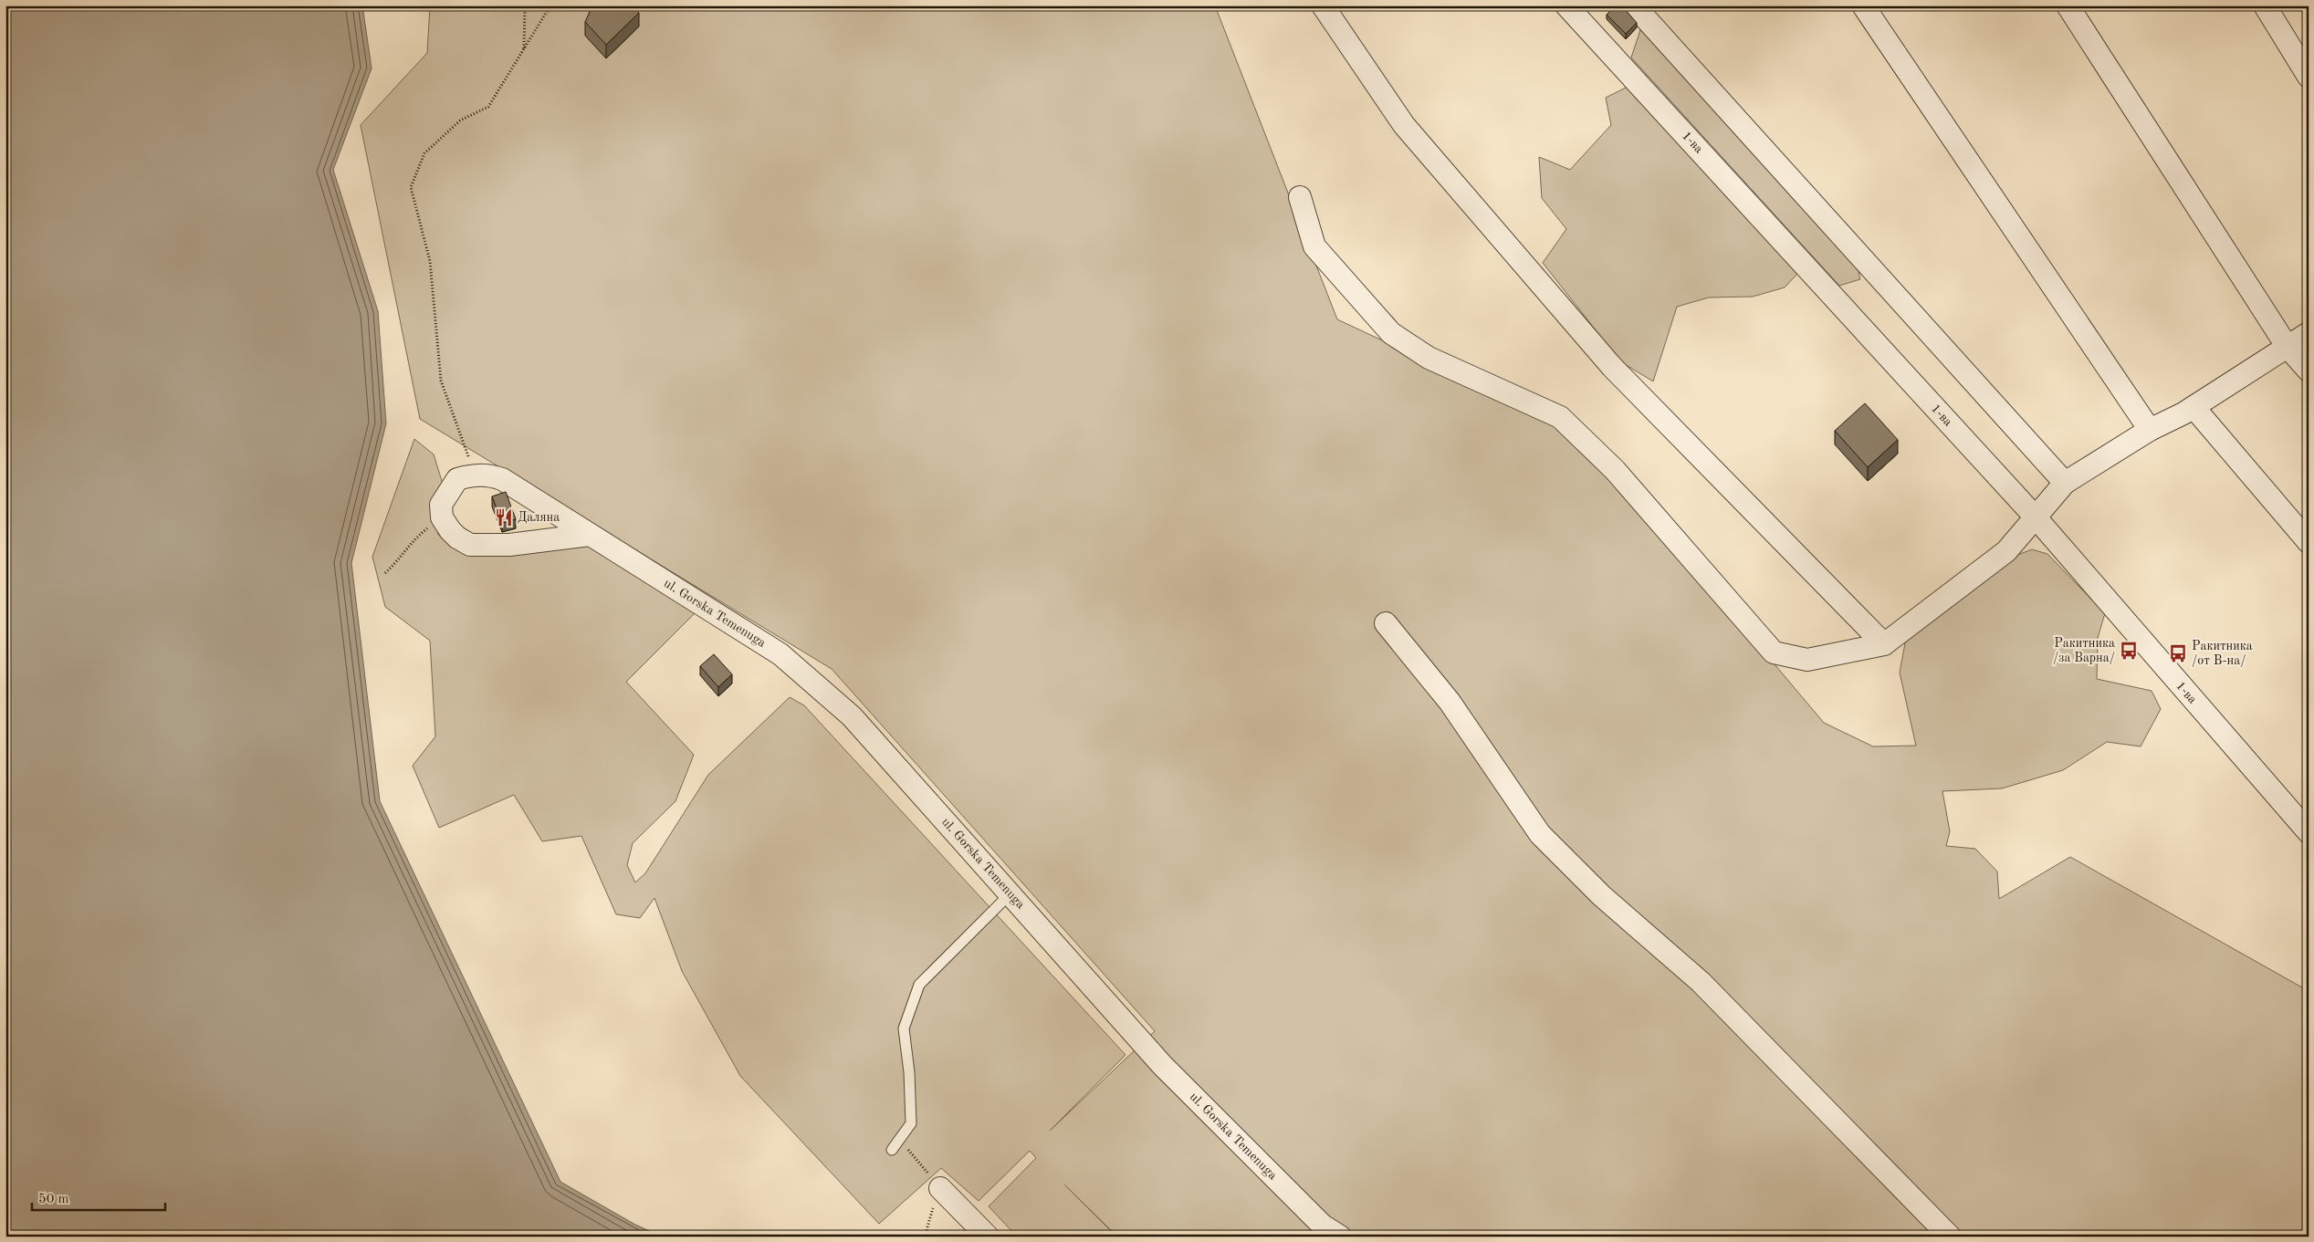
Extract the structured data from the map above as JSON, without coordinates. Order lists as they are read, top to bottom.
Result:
{
  "streets": {
    "street": ["1-ва", "ul. Gorska Temenuga"]
  },
  "places": {
    "restaurant": ["Даляна"],
    "bus stop": ["Ракитника /за Варна/", "Ракитника /от В-на/"]
  },
  "scale_bar": "50 m"
}
